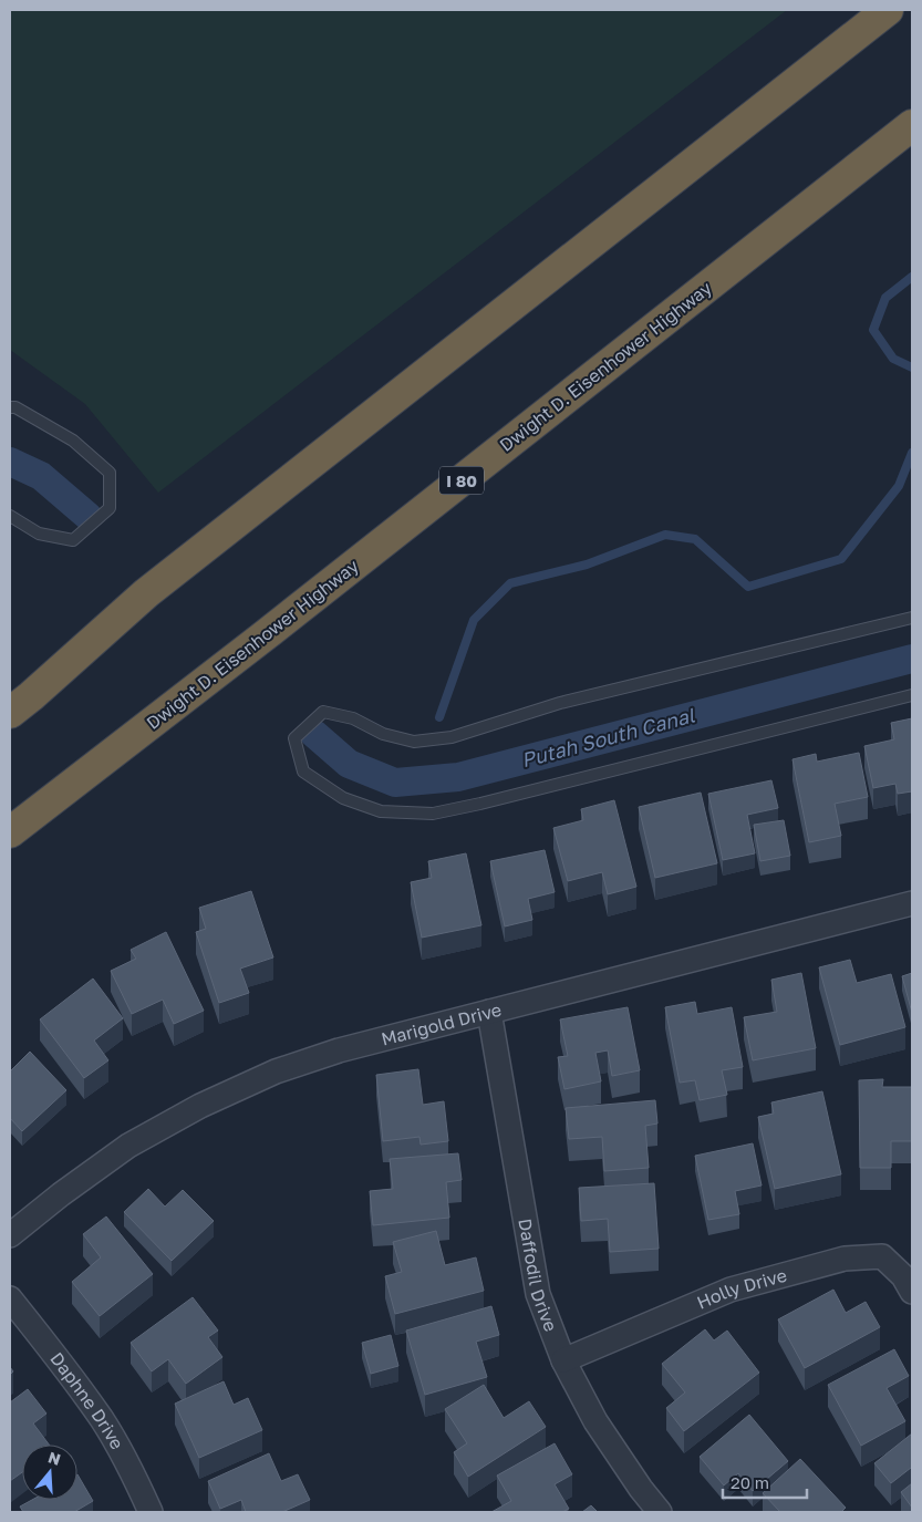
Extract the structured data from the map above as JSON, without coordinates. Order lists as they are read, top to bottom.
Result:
{
  "streets": {
    "highway": ["Dwight D. Eisenhower Highway", "I 80"],
    "street": [
      "Marigold Drive",
      "Daffodil Drive",
      "Holly Drive",
      "Daphne Drive"
    ]
  },
  "crossings": [
    ["Marigold Drive", "Daffodil Drive"],
    ["Daffodil Drive", "Holly Drive"]
  ],
  "water": ["Putah South Canal"],
  "scale_bar": "20 m",
  "north": "top"
}
